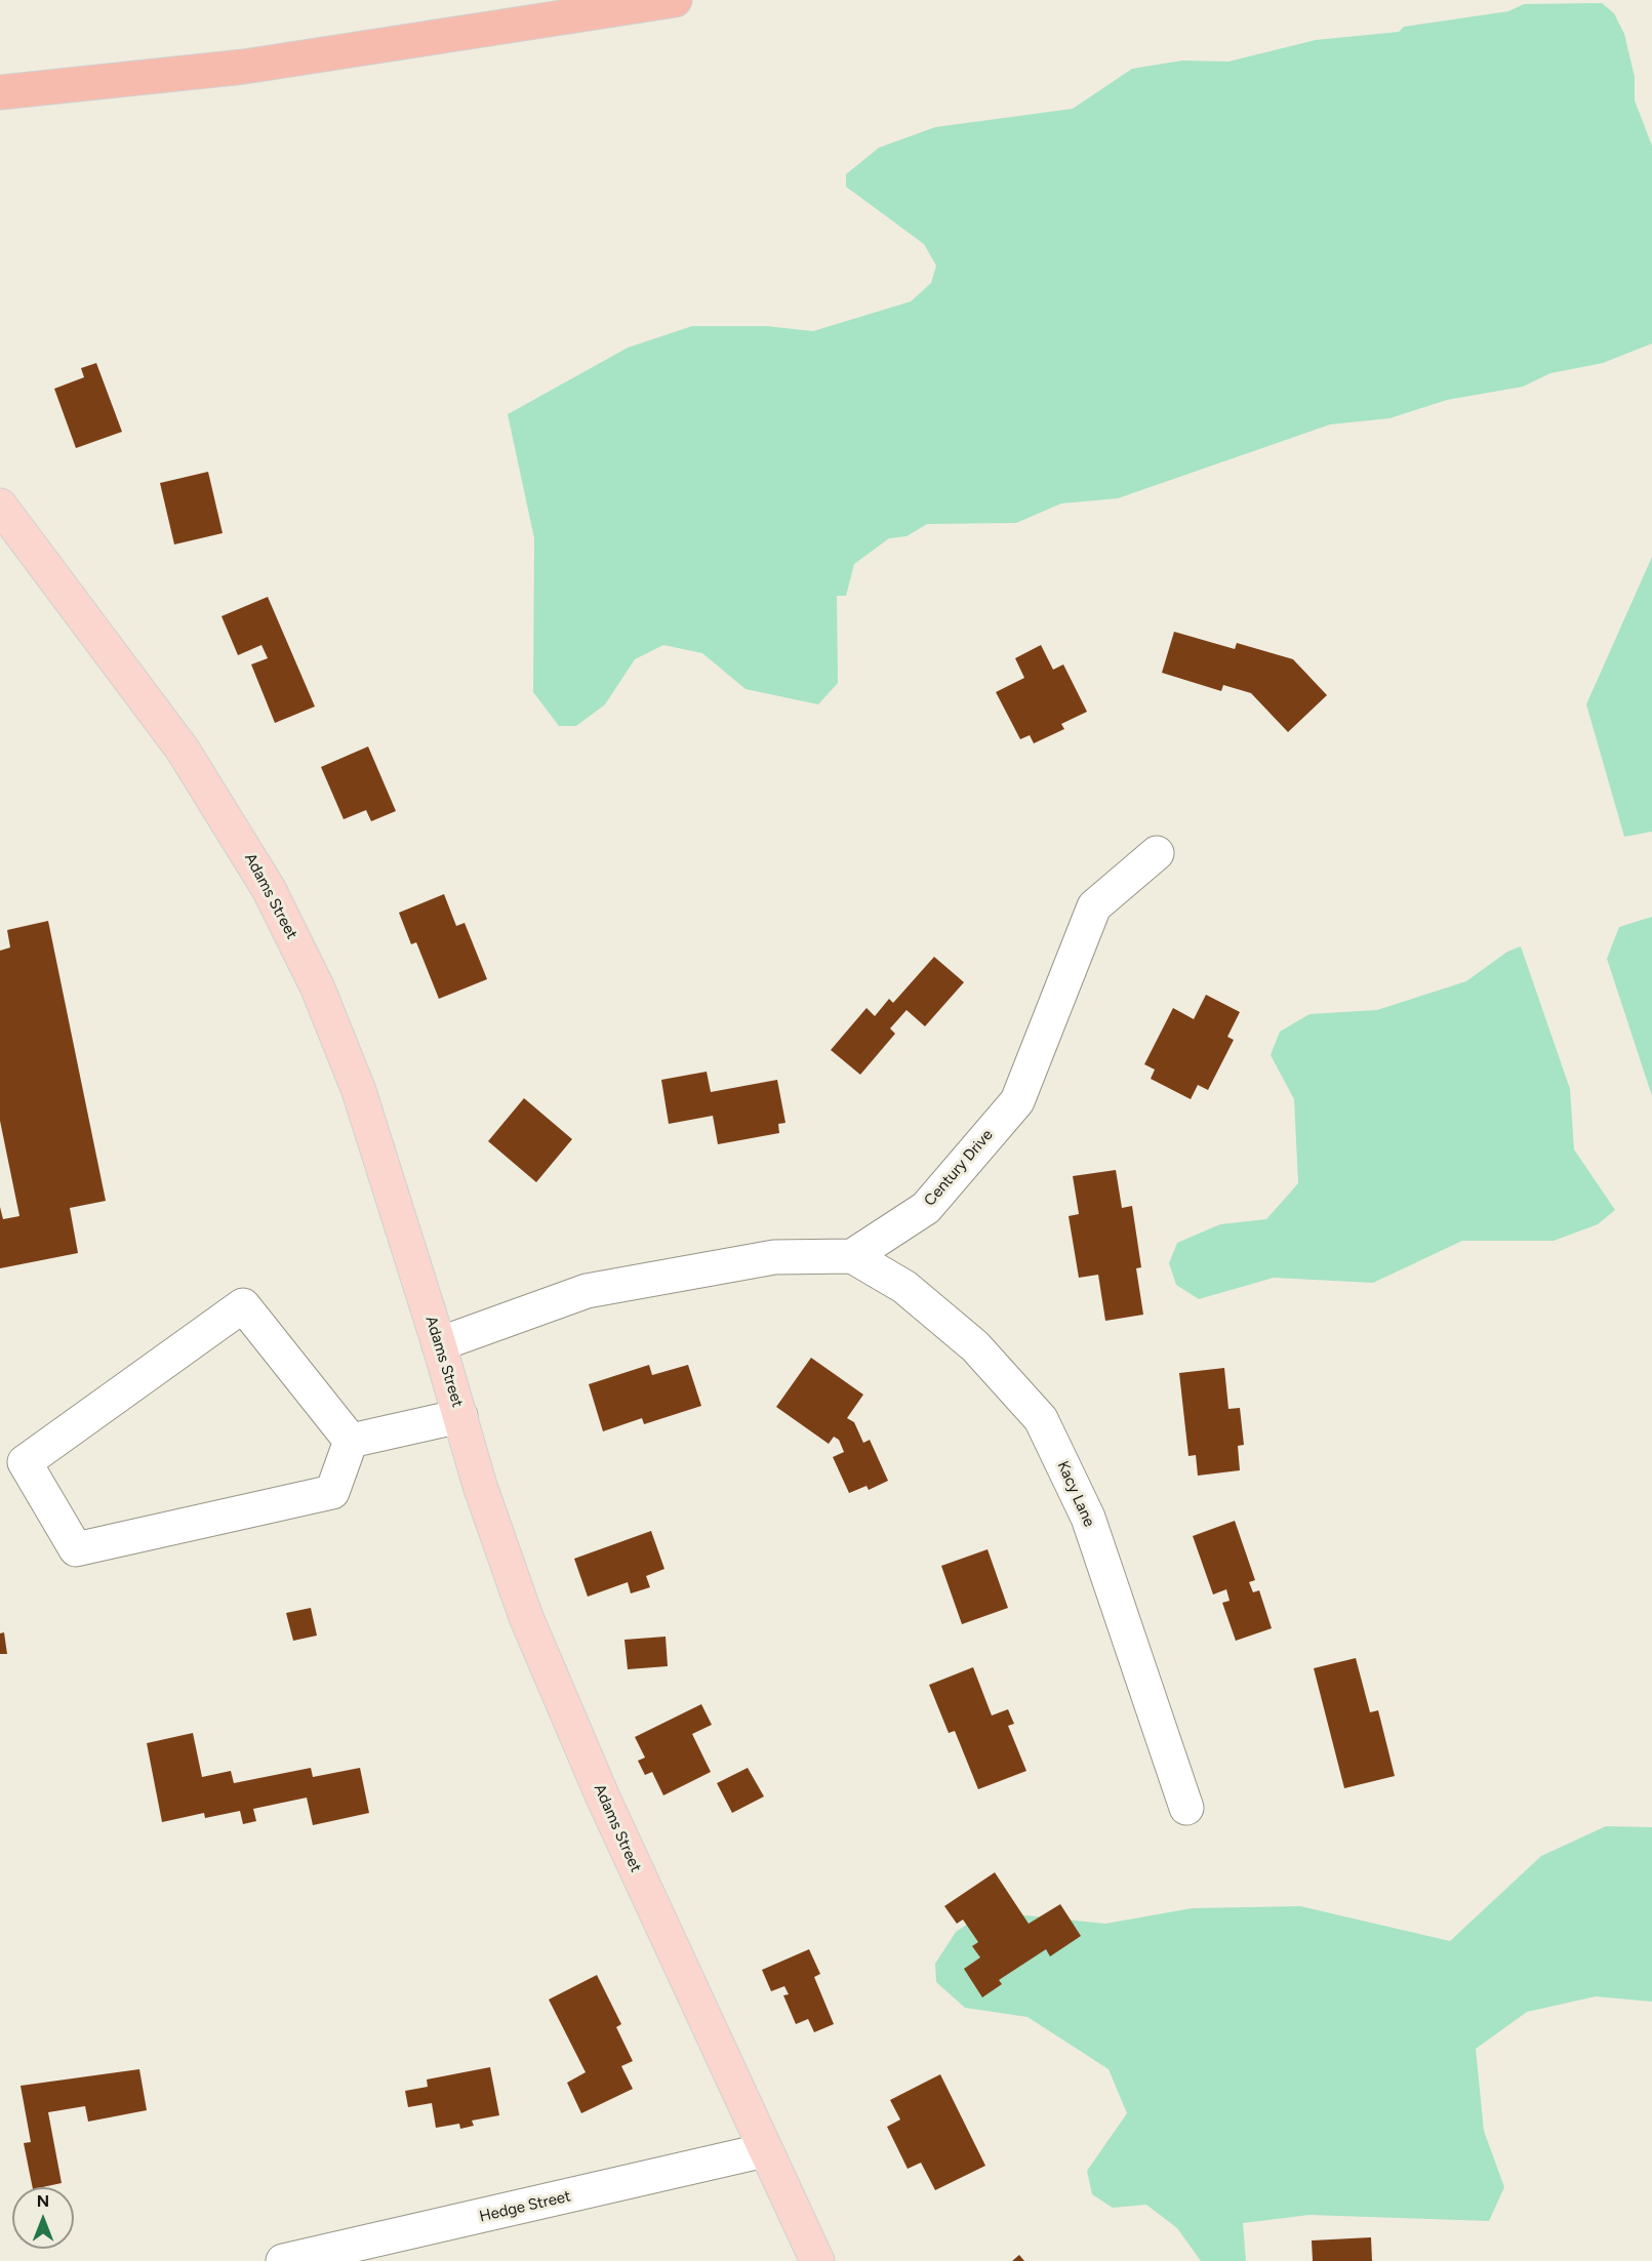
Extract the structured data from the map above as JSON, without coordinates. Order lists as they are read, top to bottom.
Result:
{
  "streets": {
    "main road": ["Adams Street"],
    "street": ["Century Drive", "Kacy Lane", "Hedge Street"]
  },
  "crossings": [
    ["Adams Street", "Hedge Street"],
    ["Century Drive", "Kacy Lane"]
  ],
  "north": "top"
}
